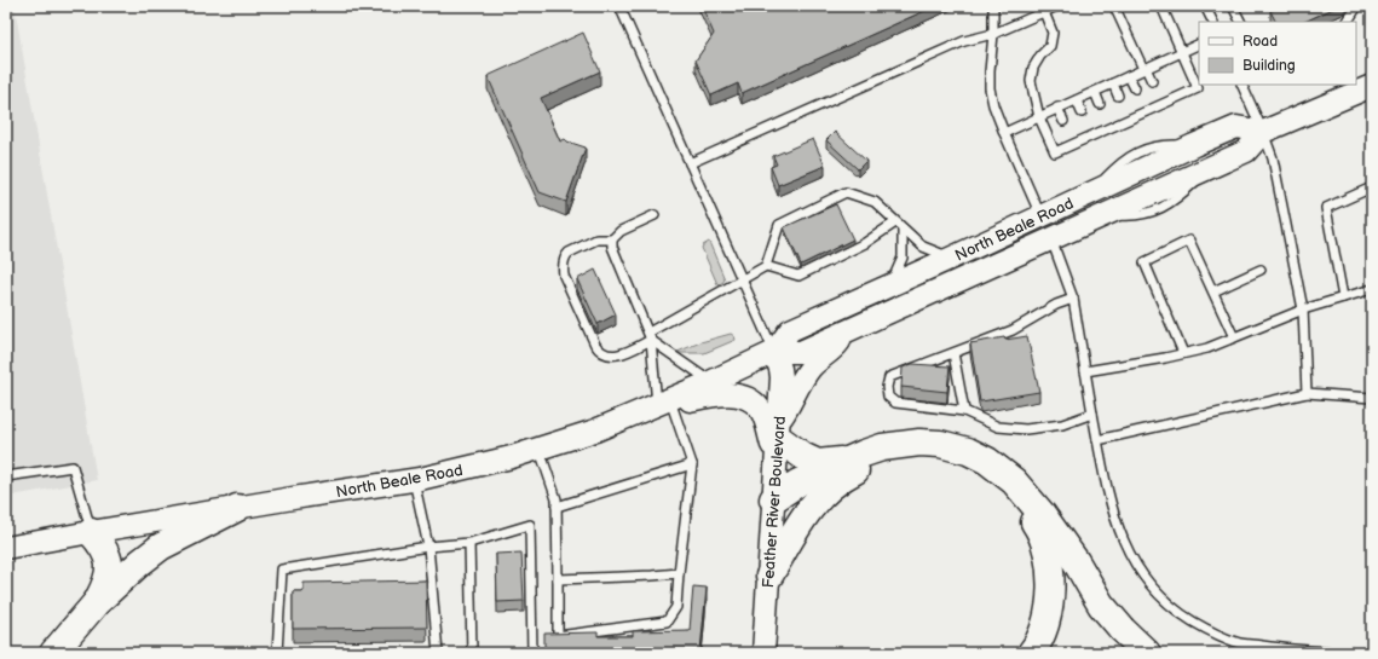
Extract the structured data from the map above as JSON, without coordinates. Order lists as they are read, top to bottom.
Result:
{
  "streets": {
    "main road": ["North Beale Road", "Feather River Boulevard"]
  },
  "crossings": [
    ["North Beale Road", "Feather River Boulevard"]
  ],
  "legend": ["Road", "Building"]
}
